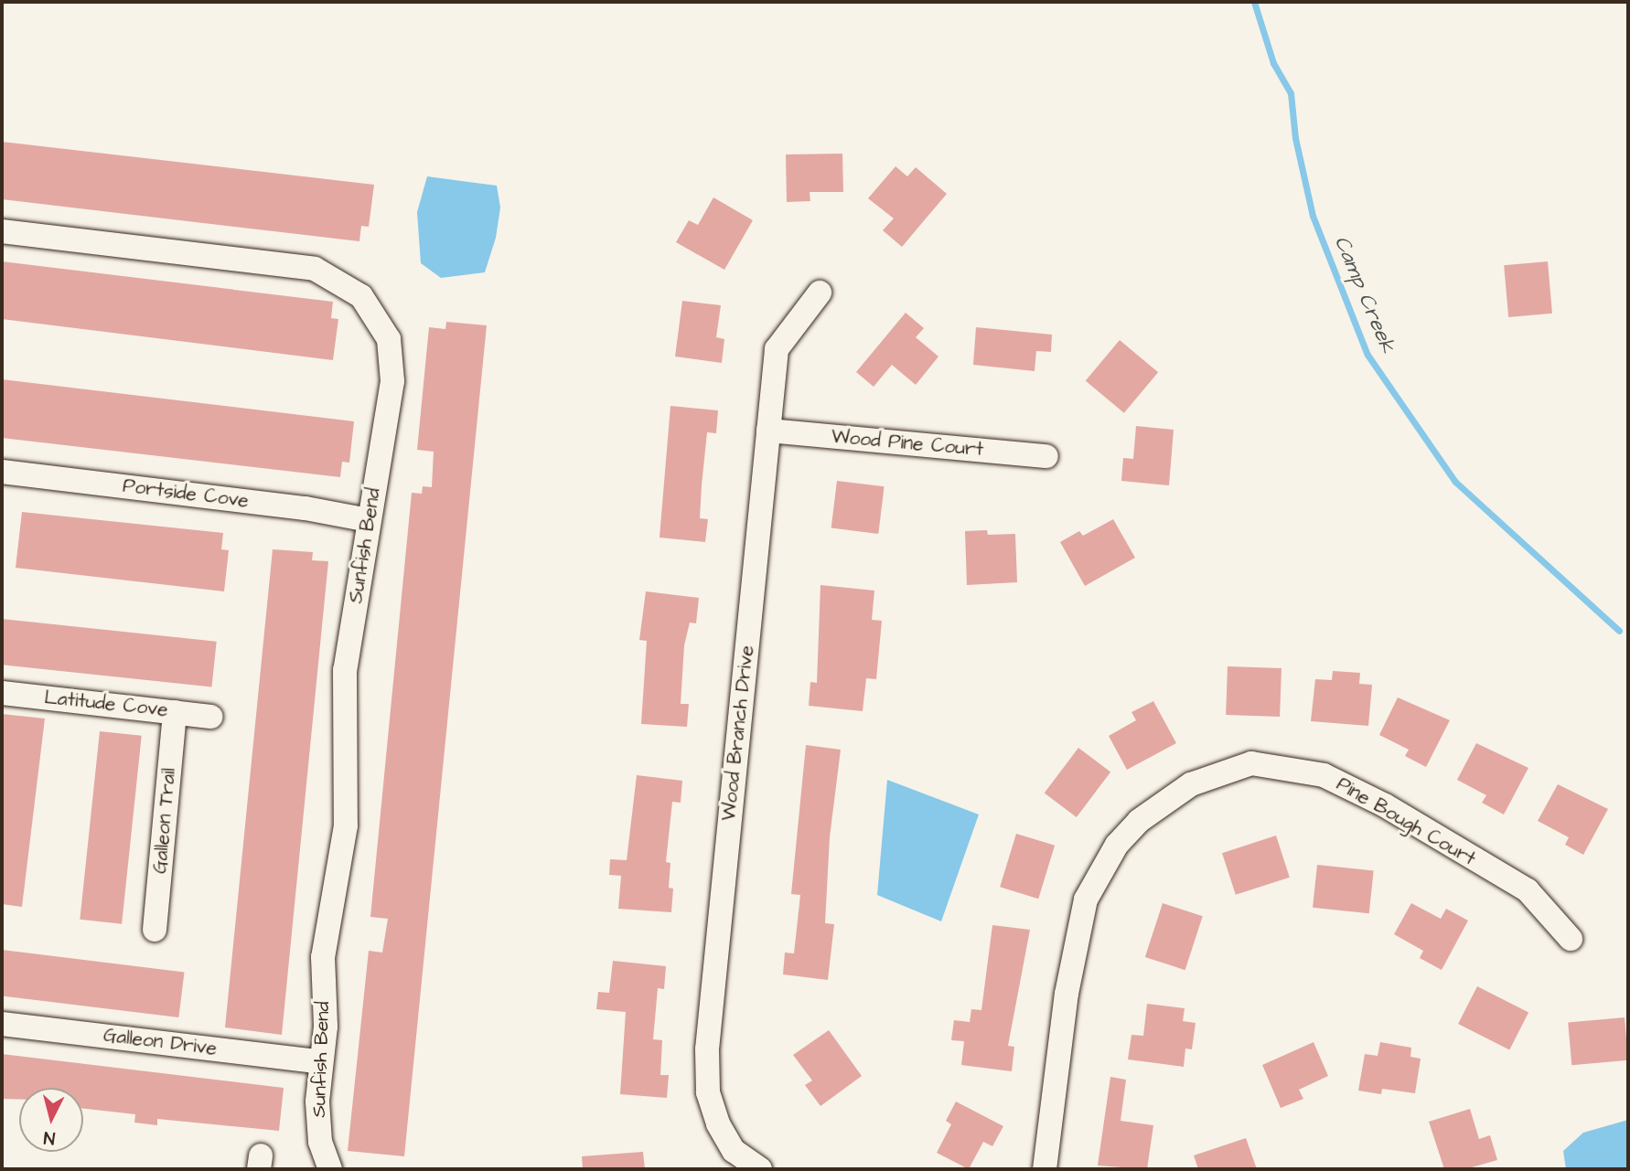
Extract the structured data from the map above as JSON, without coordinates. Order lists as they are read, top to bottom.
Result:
{
  "streets": {
    "street": [
      "Wood Pine Court",
      "Portside Cove",
      "Sunfish Bend",
      "Latitude Cove",
      "Wood Branch Drive",
      "Galleon Trail",
      "Pine Bough Court",
      "Galleon Drive"
    ]
  },
  "crossings": [
    ["Wood Pine Court", "Wood Branch Drive"],
    ["Portside Cove", "Sunfish Bend"],
    ["Sunfish Bend", "Galleon Drive"],
    ["Latitude Cove", "Galleon Trail"]
  ],
  "water": ["Camp Creek"],
  "north": "bottom"
}
